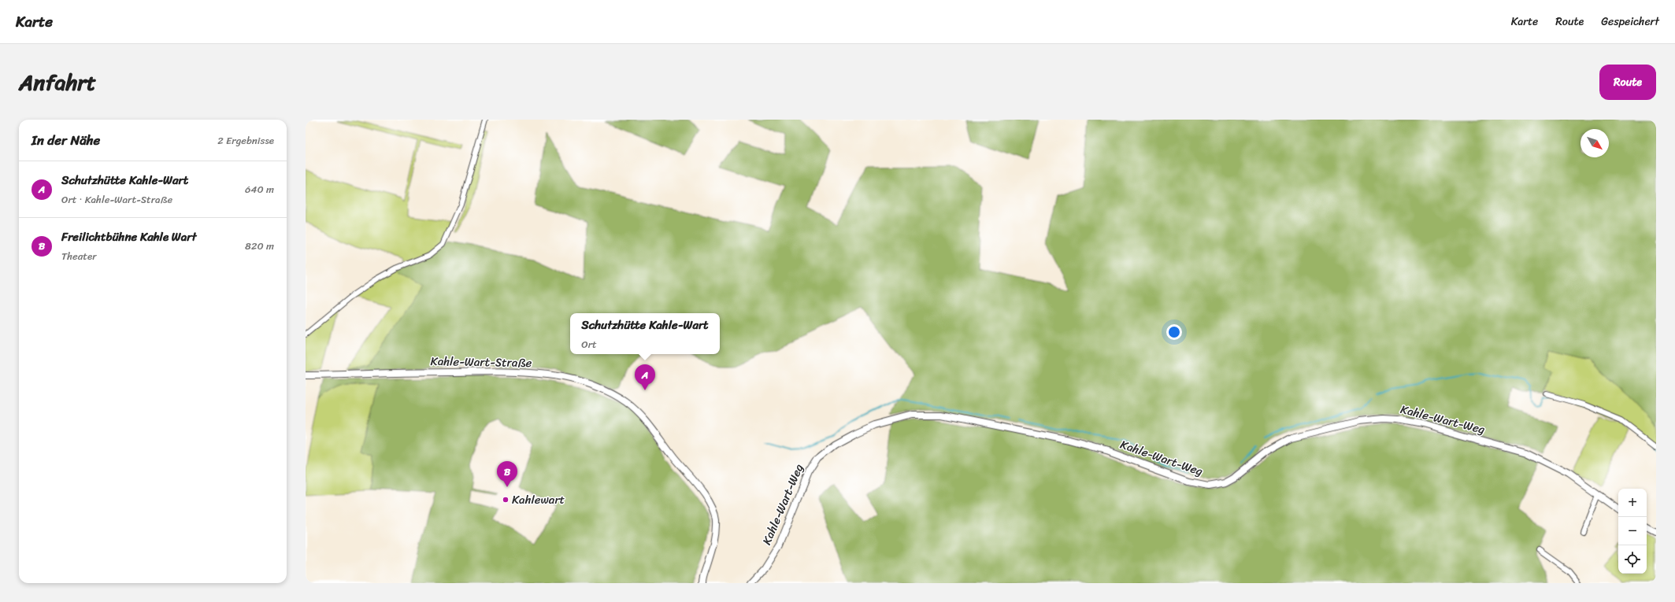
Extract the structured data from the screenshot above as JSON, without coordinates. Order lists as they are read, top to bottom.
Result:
{
  "streets": {
    "street": ["Kahle-Wart-Straße", "Kahle-Wart-Weg"]
  },
  "places": ["Kahlewart"],
  "north": "bottom right",
  "page": {
    "header": "Karte",
    "nav": ["Karte", "Route", "Gespeichert"],
    "title": "Anfahrt",
    "buttons": "Route",
    "heading": ["In der Nähe", "2 Ergebnisse"],
    "list": [
      {
        "mark": "A",
        "name": "Schutzhütte Kahle-Wart",
        "note": "Ort · Kahle-Wart-Straße",
        "value": "640 m"
      },
      {
        "mark": "B",
        "name": "Freilichtbühne Kahle Wart",
        "note": "Theater",
        "value": "820 m"
      }
    ],
    "popup": ["Schutzhütte Kahle-Wart", "Ort"],
    "pins": ["A", "B"],
    "map_buttons": ["+", "−"]
  }
}
